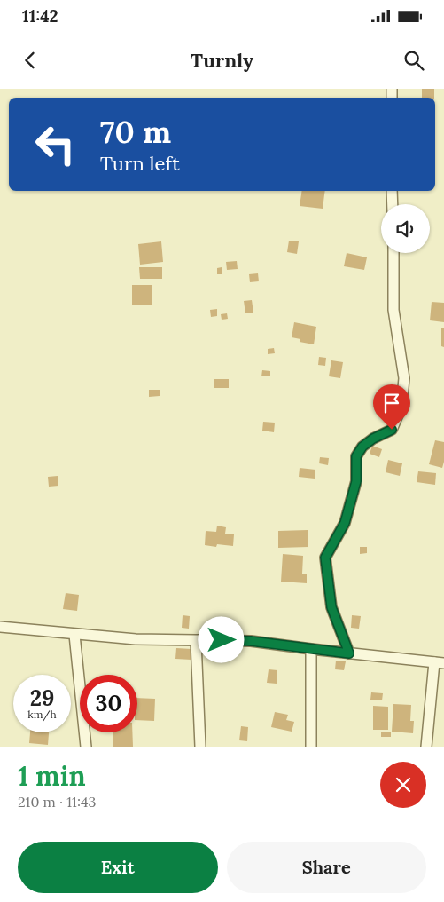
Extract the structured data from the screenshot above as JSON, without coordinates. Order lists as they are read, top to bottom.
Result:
{
  "page": {
    "status": "11:42",
    "header": "Turnly",
    "turn": ["70 m", "Turn left"],
    "speed": "29 km/h",
    "limit": "30",
    "heading": ["1 min", "210 m · 11:43"],
    "buttons": ["Exit", "Share"]
  }
}
